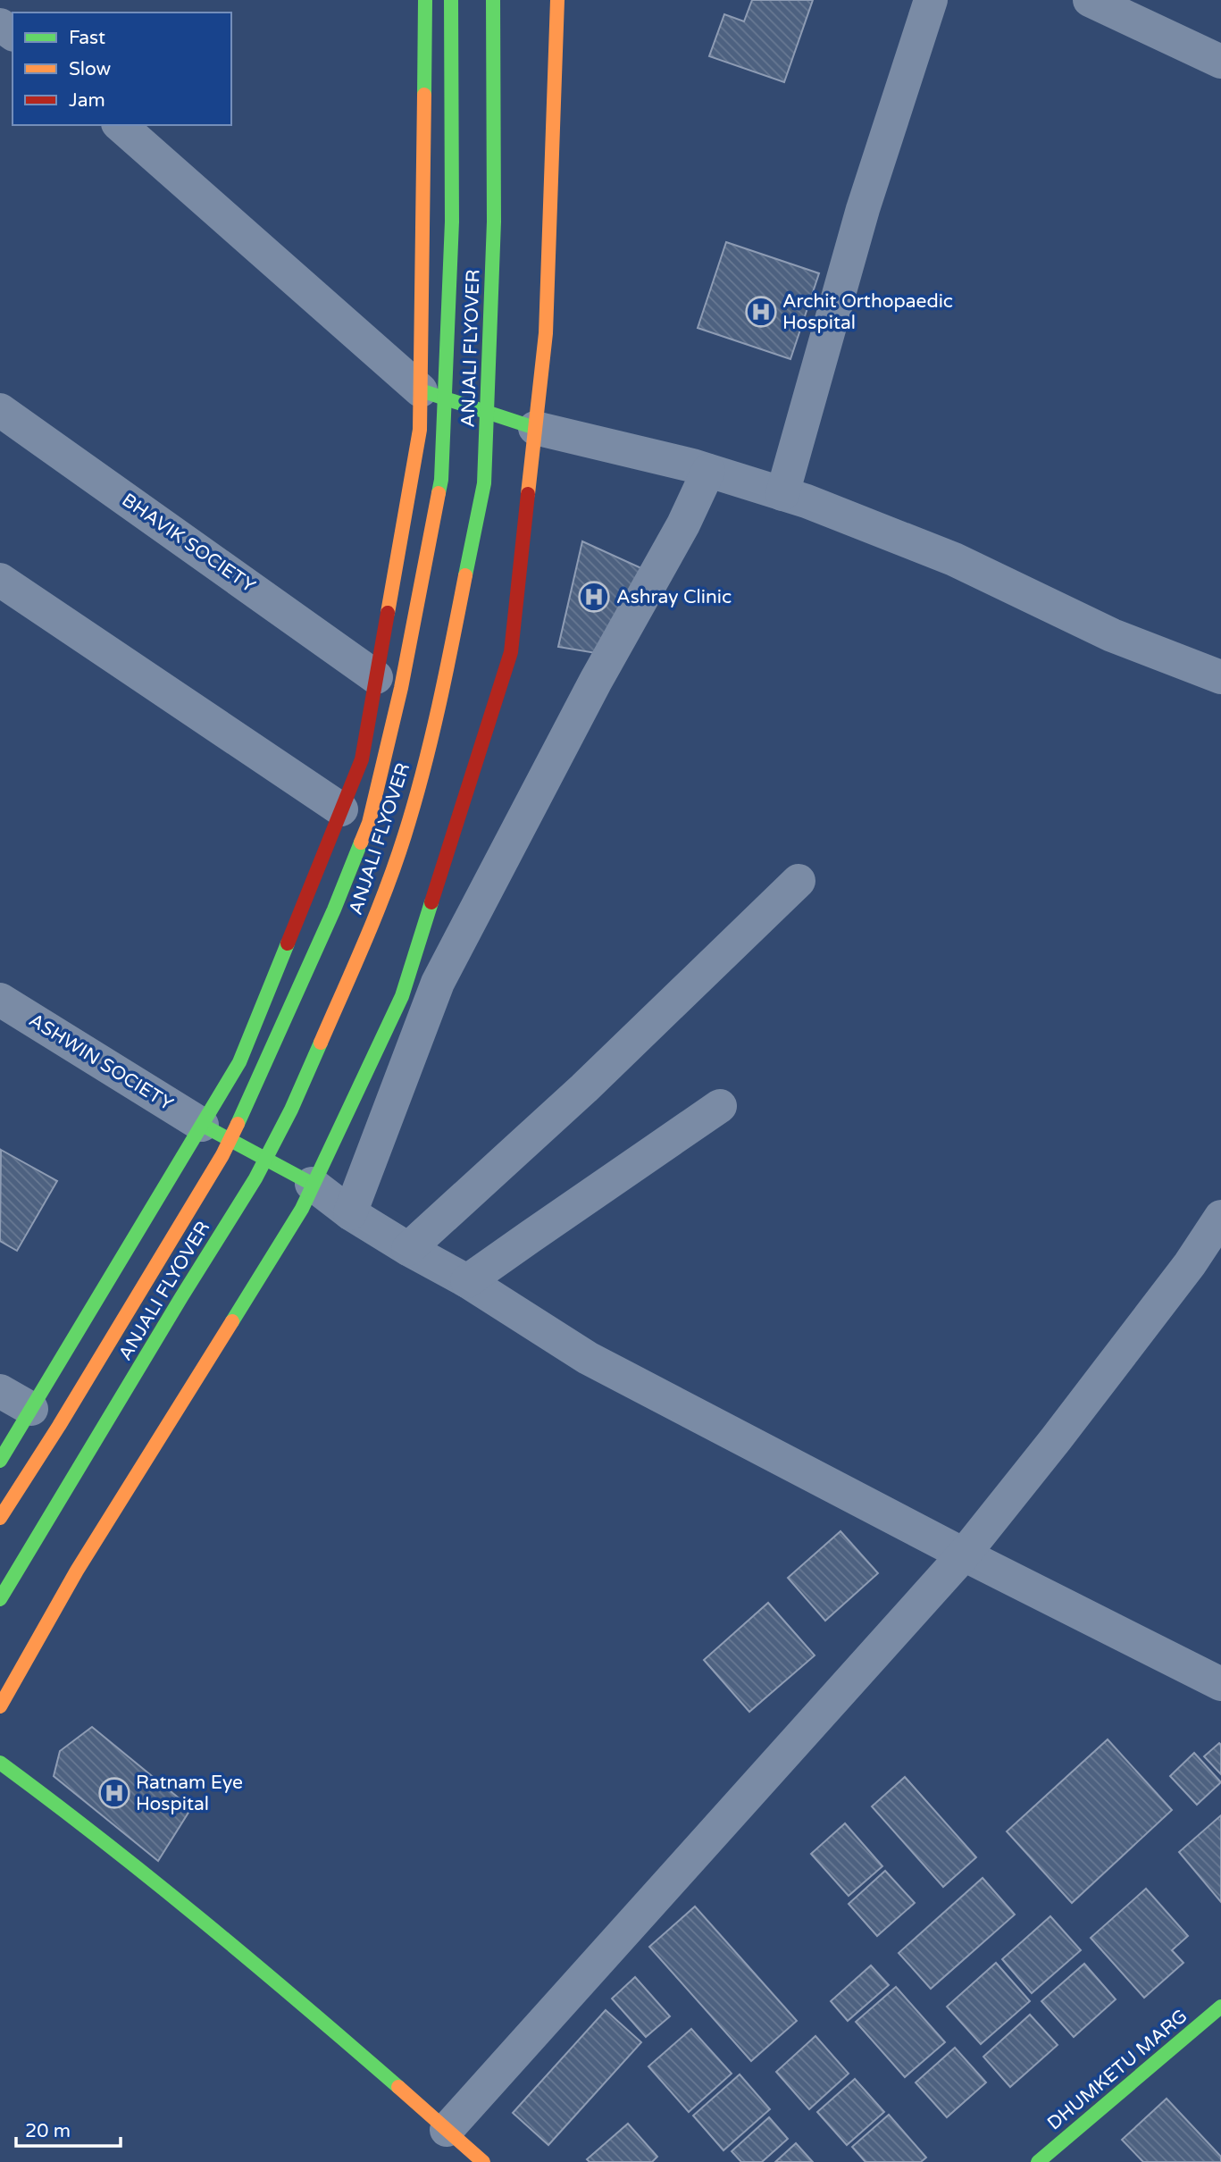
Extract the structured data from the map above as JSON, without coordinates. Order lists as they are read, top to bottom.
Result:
{
  "streets": {
    "street": [
      "ANJALI FLYOVER",
      "BHAVIK SOCIETY",
      "ASHWIN SOCIETY",
      "DHUMKETU MARG"
    ]
  },
  "places": {
    "hospital": ["Archit Orthopaedic Hospital", "Ashray Clinic", "Ratnam Eye Hospital"]
  },
  "legend": ["Fast", "Slow", "Jam"],
  "scale_bar": "20 m"
}
